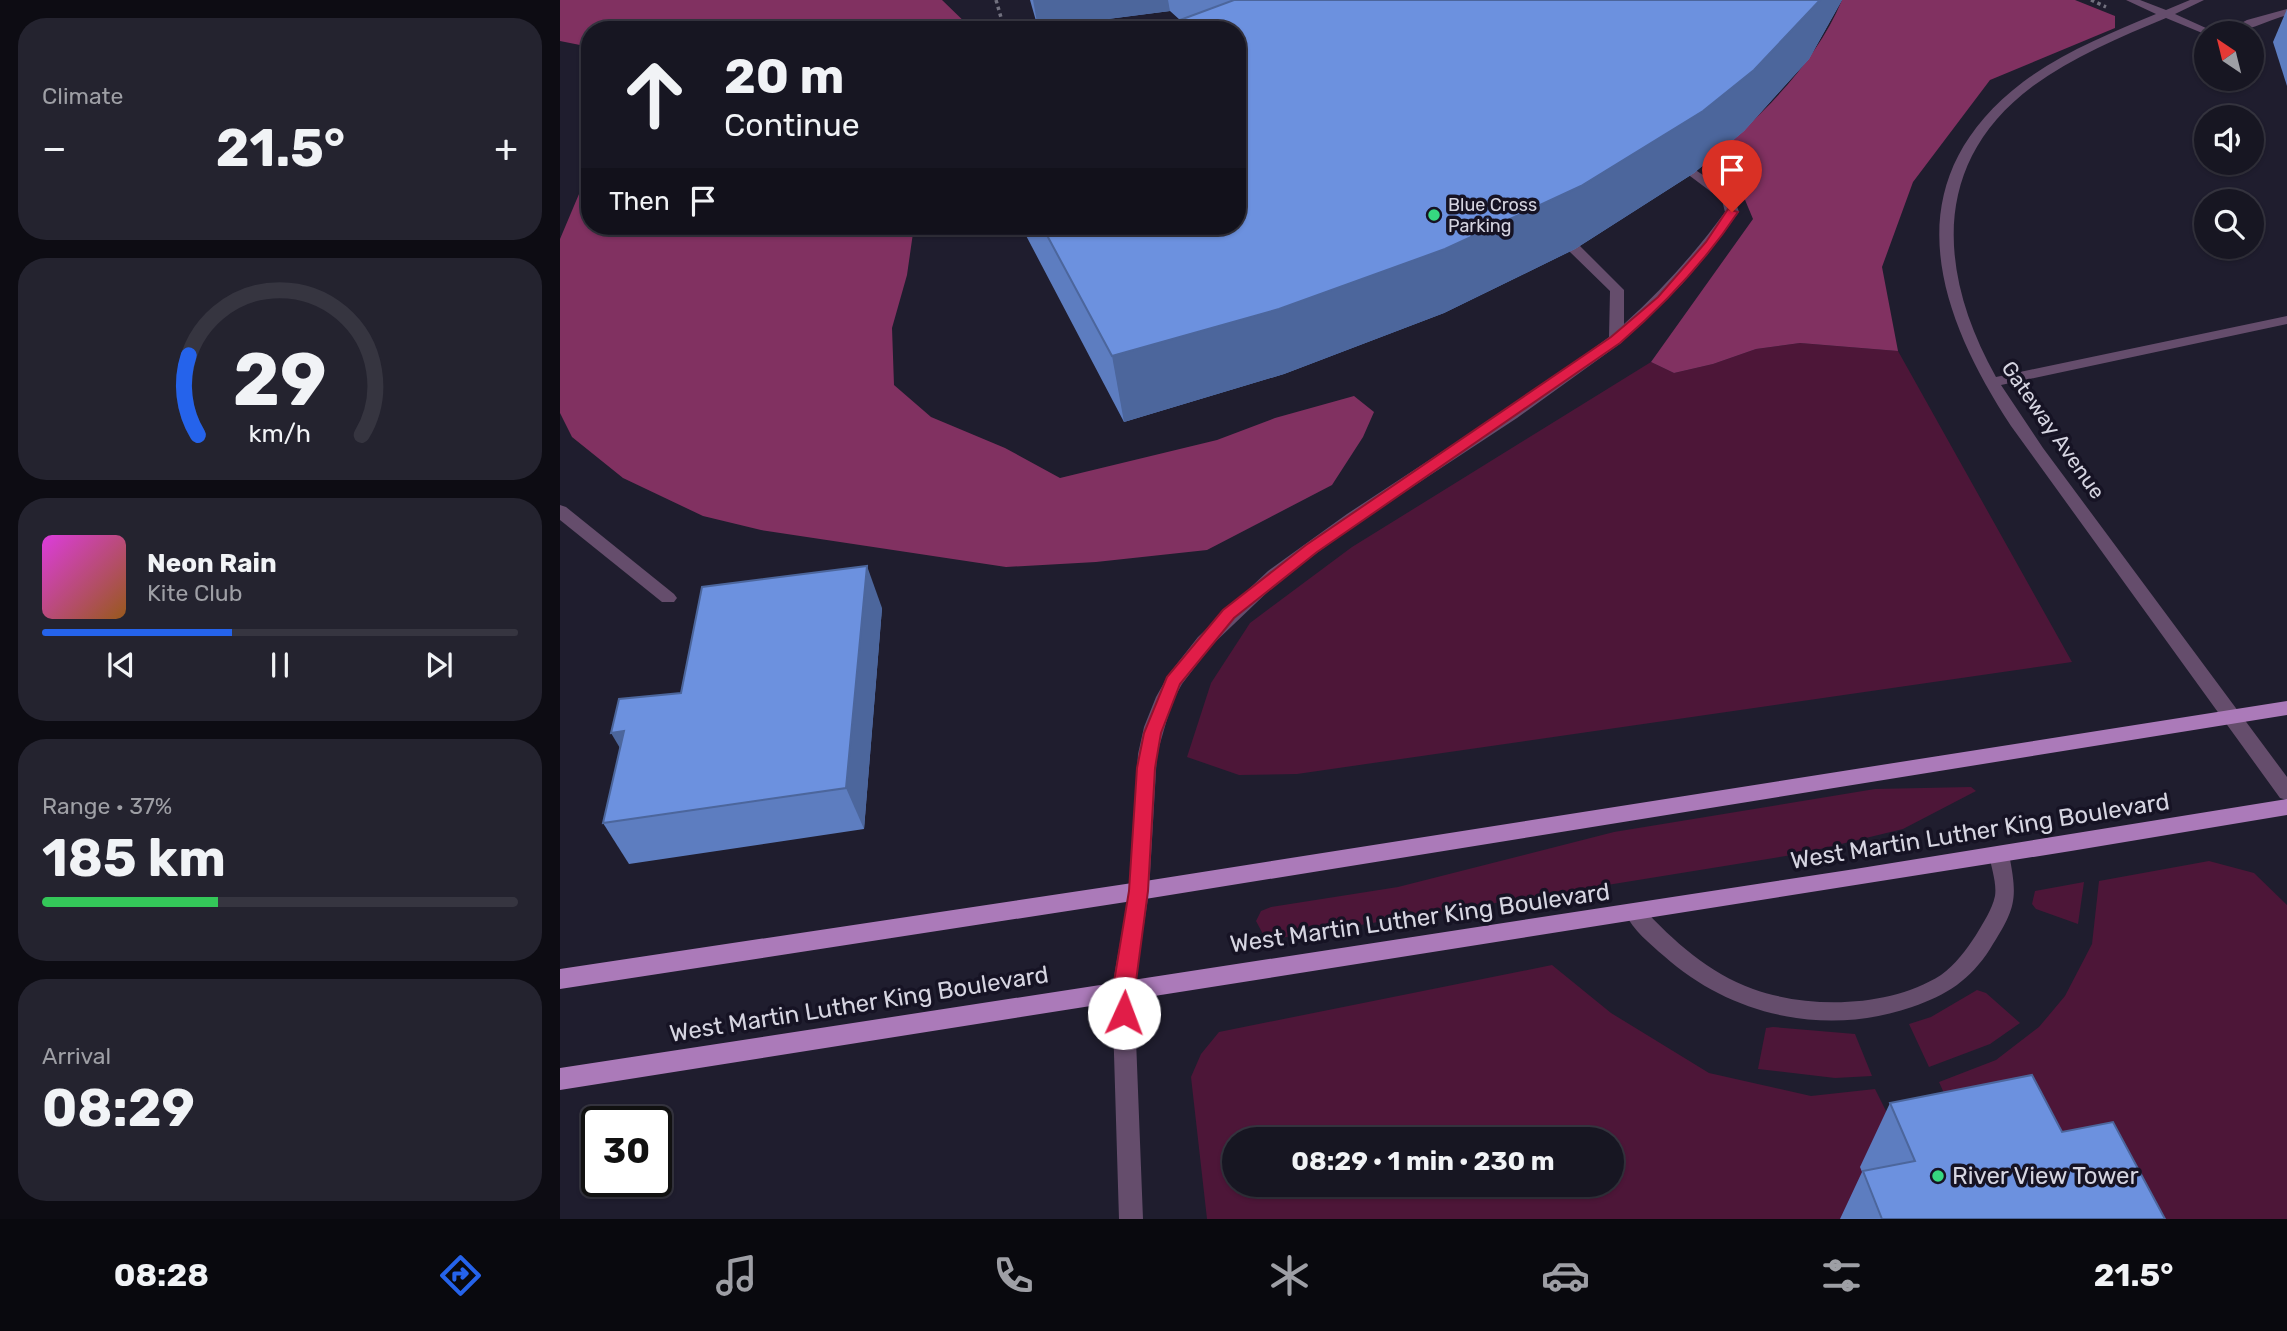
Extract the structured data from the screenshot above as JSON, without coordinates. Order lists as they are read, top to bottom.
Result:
{
  "streets": {
    "main road": ["West Martin Luther King Boulevard"],
    "street": ["Gateway Avenue"]
  },
  "places": ["Blue Cross Parking", "River View Tower"],
  "north": "top left",
  "page": {
    "tile": [
      "Climate",
      ["Range · 37%", "185 km"],
      ["Arrival", "08:29"]
    ],
    "turn": ["20 m", "Continue"],
    "heat": ["−", "21.5°", "+"],
    "then": "Then",
    "song": ["Neon Rain", "Kite Club"],
    "limit": "30",
    "trip": "08:29 · 1 min · 230 m",
    "tabs": ["08:28", "21.5°"],
    "gauge": ["29", "km/h"]
  }
}
